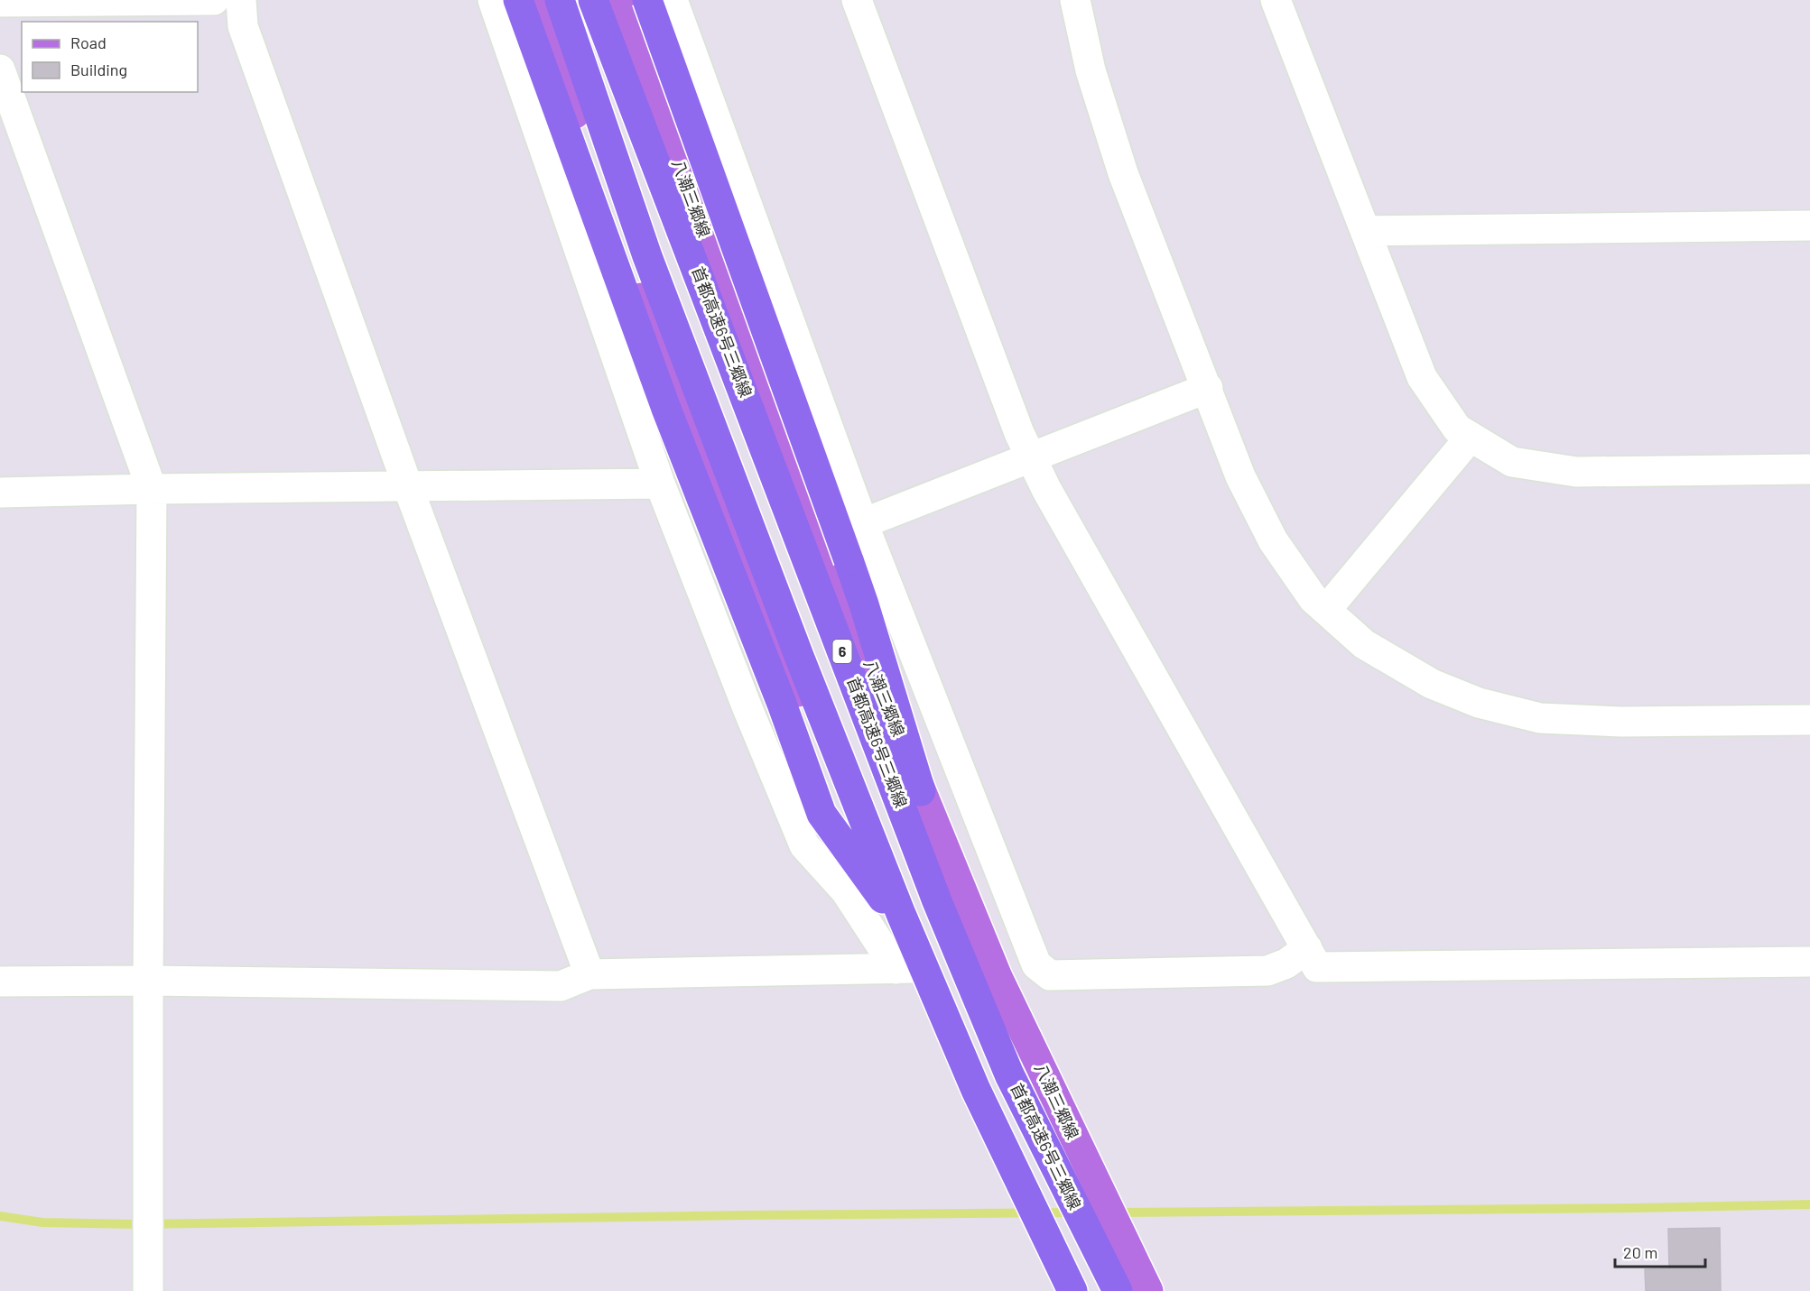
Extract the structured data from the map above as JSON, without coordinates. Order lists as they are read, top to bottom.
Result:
{
  "streets": {
    "highway": ["首都高速6号三郷線", "6"],
    "main road": ["八潮三郷線"]
  },
  "legend": ["Road", "Building"],
  "scale_bar": "20 m"
}
